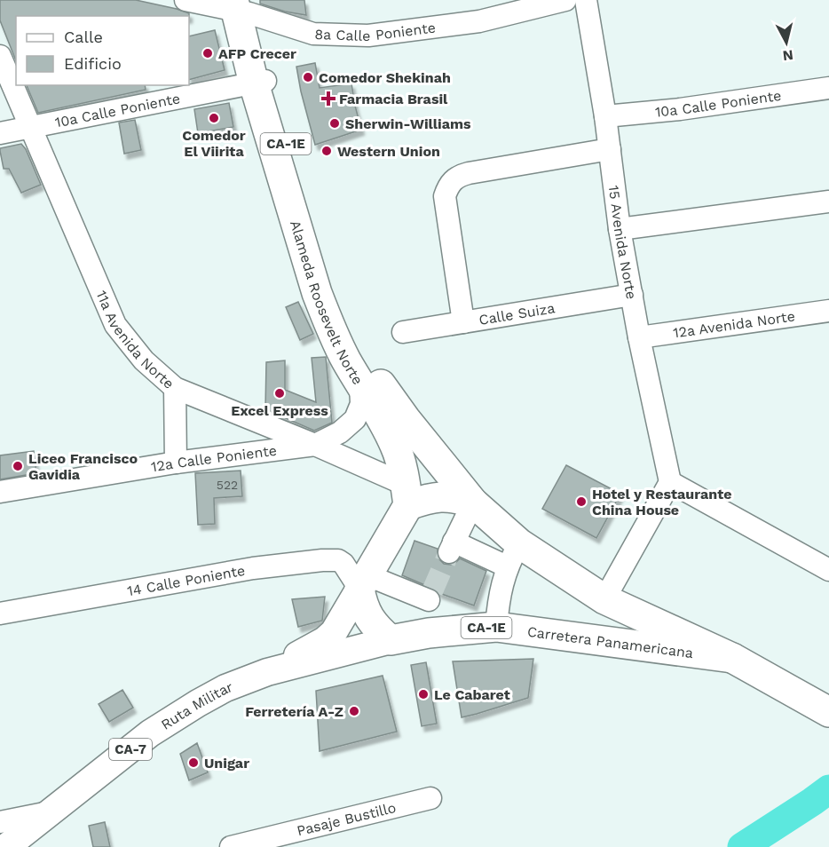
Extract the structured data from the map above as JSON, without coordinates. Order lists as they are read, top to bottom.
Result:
{
  "streets": {
    "highway": ["CA-1E", "Alameda Roosevelt Norte", "Carretera Panamericana"],
    "main road": ["Ruta Militar", "CA-7"],
    "street": [
      "8a Calle Poniente",
      "10a Calle Poniente",
      "15 Avenida Norte",
      "Calle Suiza",
      "12a Avenida Norte",
      "11a Avenida Norte",
      "12a Calle Poniente",
      "14 Calle Poniente",
      "Pasaje Bustillo"
    ]
  },
  "crossings": [
    ["8a Calle Poniente", "Alameda Roosevelt Norte"],
    ["10a Calle Poniente", "15 Avenida Norte"],
    ["10a Calle Poniente", "Alameda Roosevelt Norte"],
    ["10a Calle Poniente", "11a Avenida Norte"],
    ["15 Avenida Norte", "Calle Suiza"],
    ["15 Avenida Norte", "12a Avenida Norte"],
    ["Alameda Roosevelt Norte", "11a Avenida Norte"],
    ["Alameda Roosevelt Norte", "12a Calle Poniente"],
    ["Alameda Roosevelt Norte", "Carretera Panamericana"],
    ["11a Avenida Norte", "12a Calle Poniente"],
    ["14 Calle Poniente", "Ruta Militar"],
    ["Carretera Panamericana", "Ruta Militar"]
  ],
  "places": {
    "other": [
      "AFP Crecer",
      "Comedor Shekinah",
      "Comedor El Viirita",
      "Sherwin-Williams",
      "Western Union",
      "Excel Express",
      "Liceo Francisco Gavidia",
      "Hotel y Restaurante China House",
      "Le Cabaret",
      "Ferretería A-Z",
      "Unigar"
    ],
    "health": ["Farmacia Brasil"]
  },
  "house_numbers": ["522"],
  "legend": ["Calle", "Edificio"],
  "north": "bottom"
}
